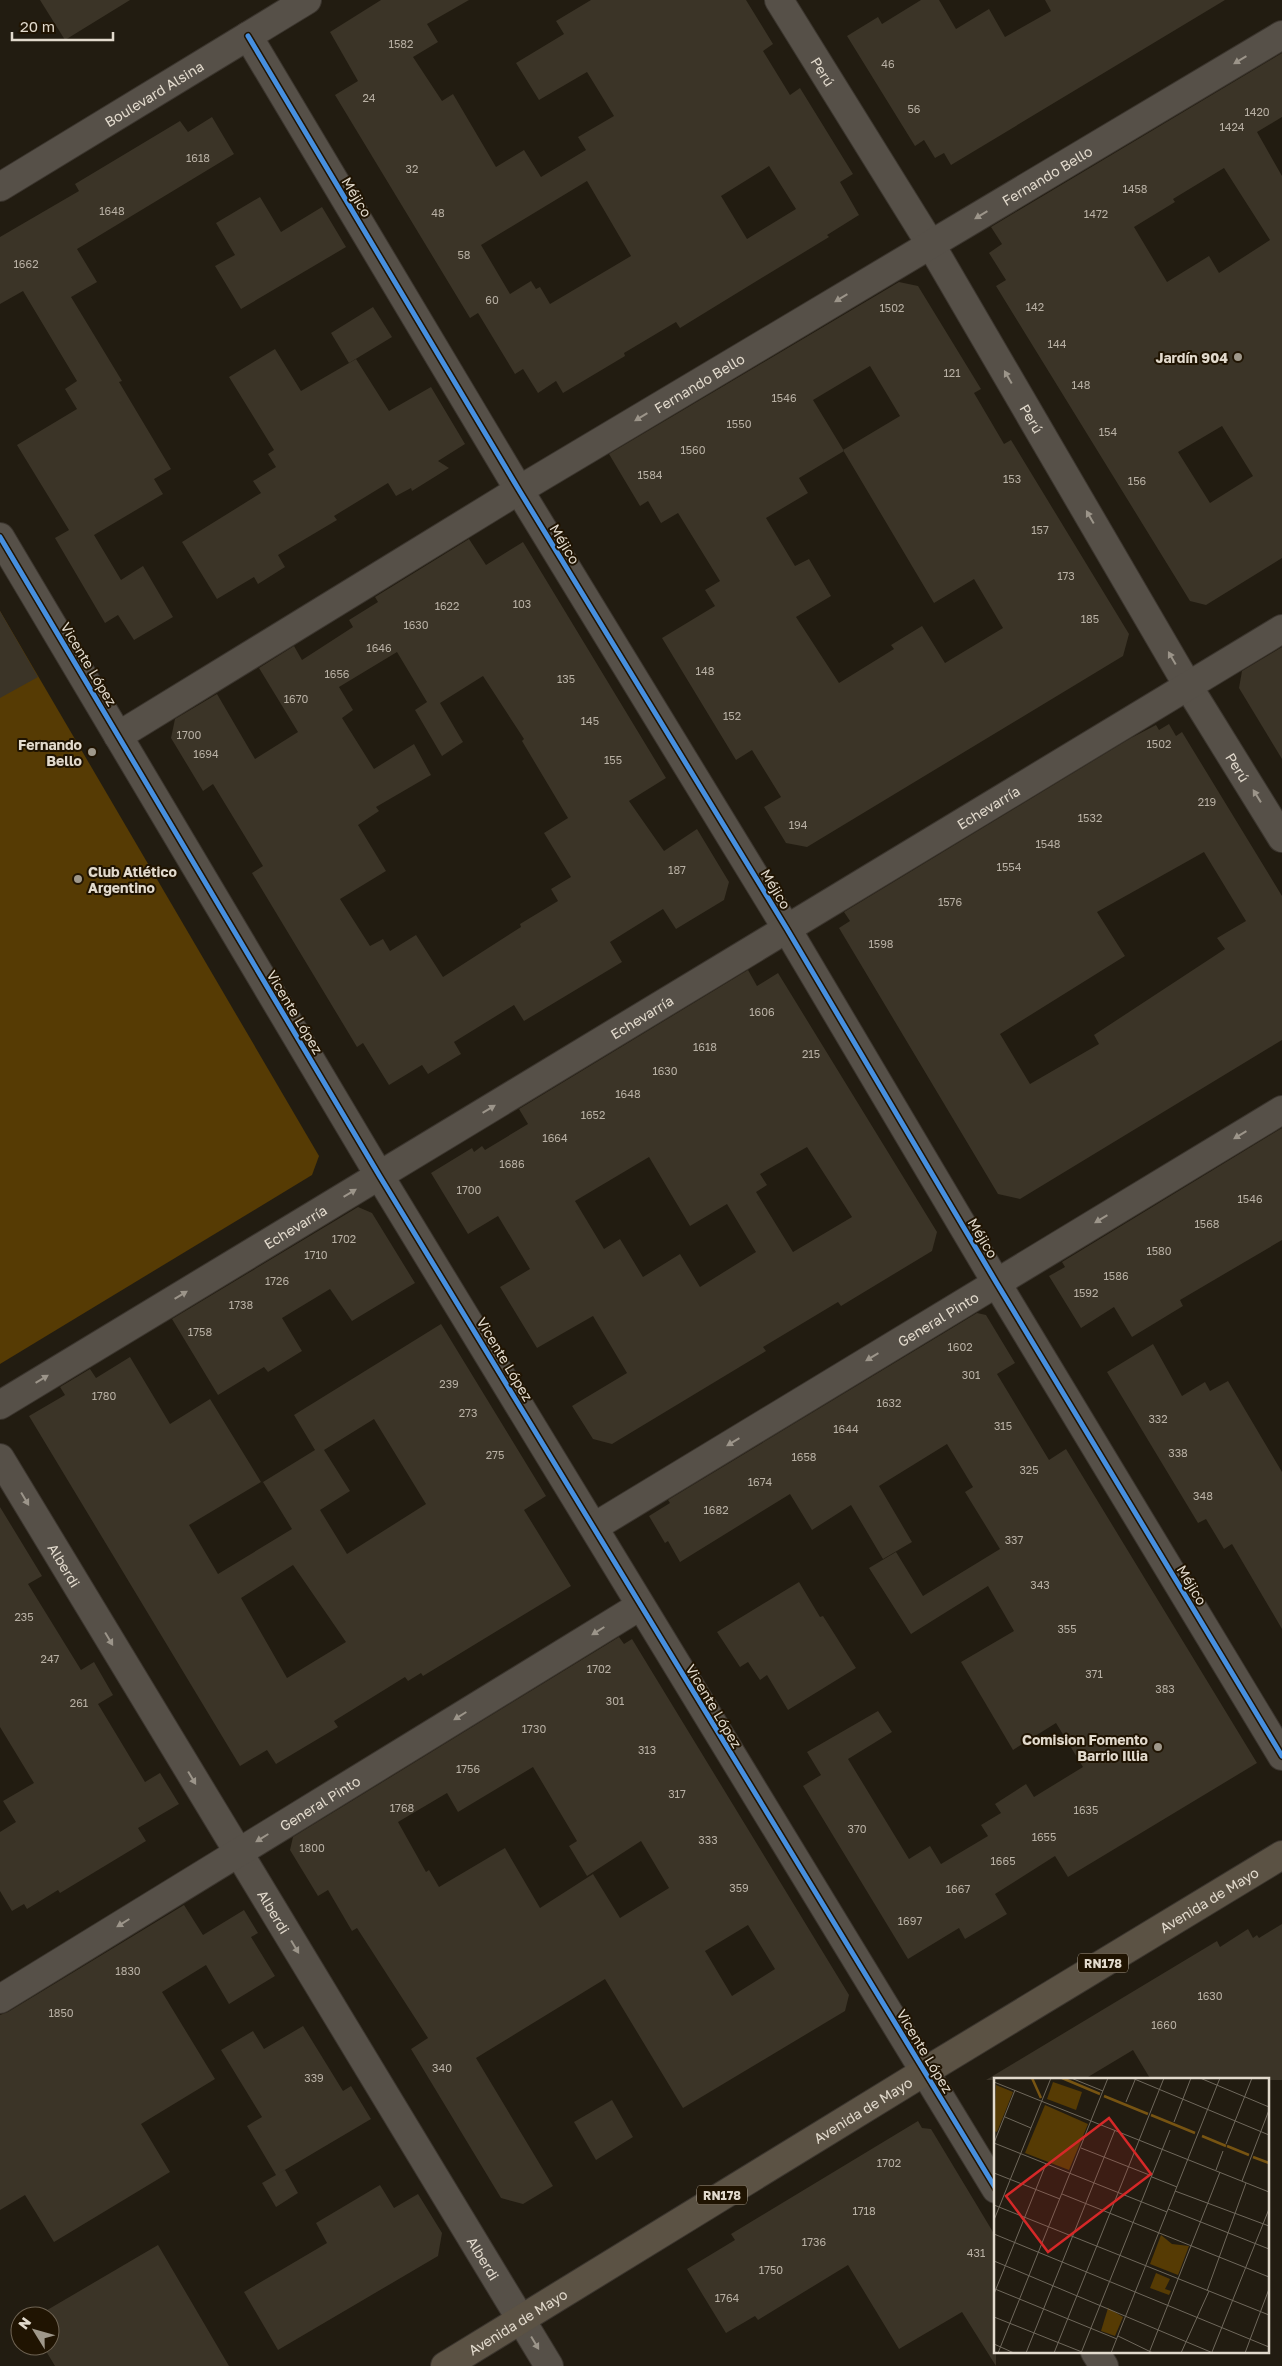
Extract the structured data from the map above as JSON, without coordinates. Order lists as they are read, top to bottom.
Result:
{
  "streets": {
    "main road": ["Avenida de Mayo", "RN178"],
    "street": [
      "Perú",
      "Boulevard Alsina",
      "Fernando Bello",
      "Méjico",
      "Vicente López",
      "Echevarría",
      "General Pinto",
      "Alberdi"
    ]
  },
  "crossings": [
    ["Perú", "Fernando Bello"],
    ["Perú", "Echevarría"],
    ["Boulevard Alsina", "Méjico"],
    ["Fernando Bello", "Méjico"],
    ["Fernando Bello", "Vicente López"],
    ["Méjico", "Echevarría"],
    ["Méjico", "General Pinto"],
    ["Vicente López", "Echevarría"],
    ["Vicente López", "General Pinto"],
    ["Vicente López", "Avenida de Mayo"],
    ["General Pinto", "Alberdi"],
    ["Alberdi", "Avenida de Mayo"]
  ],
  "one_way": [
    "Perú",
    "Fernando Bello",
    "Echevarría",
    "General Pinto",
    "Alberdi"
  ],
  "places": [
    "Jardín 904",
    "Fernando Bello",
    "Club Atlético Argentino",
    "Comision Fomento Barrio Illia"
  ],
  "house_numbers": [
    "1582",
    "46",
    "24",
    "56",
    "1420",
    "1424",
    "1618",
    "32",
    "1458",
    "1648",
    "48",
    "1472",
    "58",
    "1662",
    "60",
    "142",
    "1502",
    "144",
    "121",
    "148",
    "1546",
    "1550",
    "154",
    "1560",
    "1584",
    "153",
    "156",
    "157",
    "173",
    "103",
    "1622",
    "185",
    "1630",
    "1646",
    "148",
    "1656",
    "135",
    "1670",
    "152",
    "145",
    "1700",
    "1502",
    "1694",
    "155",
    "219",
    "1532",
    "194",
    "1548",
    "1554",
    "187",
    "1576",
    "1598",
    "1606",
    "1618",
    "215",
    "1630",
    "1648",
    "1652",
    "1664",
    "1686",
    "1700",
    "1546",
    "1568",
    "1702",
    "1580",
    "1710",
    "1586",
    "1726",
    "1592",
    "1738",
    "1758",
    "1602",
    "301",
    "239",
    "1780",
    "1632",
    "273",
    "332",
    "315",
    "1644",
    "338",
    "275",
    "1658",
    "325",
    "1674",
    "348",
    "1682",
    "337",
    "343",
    "235",
    "355",
    "247",
    "1702",
    "371",
    "383",
    "301",
    "261",
    "1730",
    "313",
    "1756",
    "317",
    "1768",
    "1635",
    "370",
    "1655",
    "333",
    "1800",
    "1665",
    "359",
    "1667",
    "1697",
    "1830",
    "1630",
    "1850",
    "1660",
    "340",
    "339",
    "1702",
    "1718",
    "1736",
    "431",
    "1750",
    "1764"
  ],
  "scale_bar": "20 m",
  "north": "top left"
}
